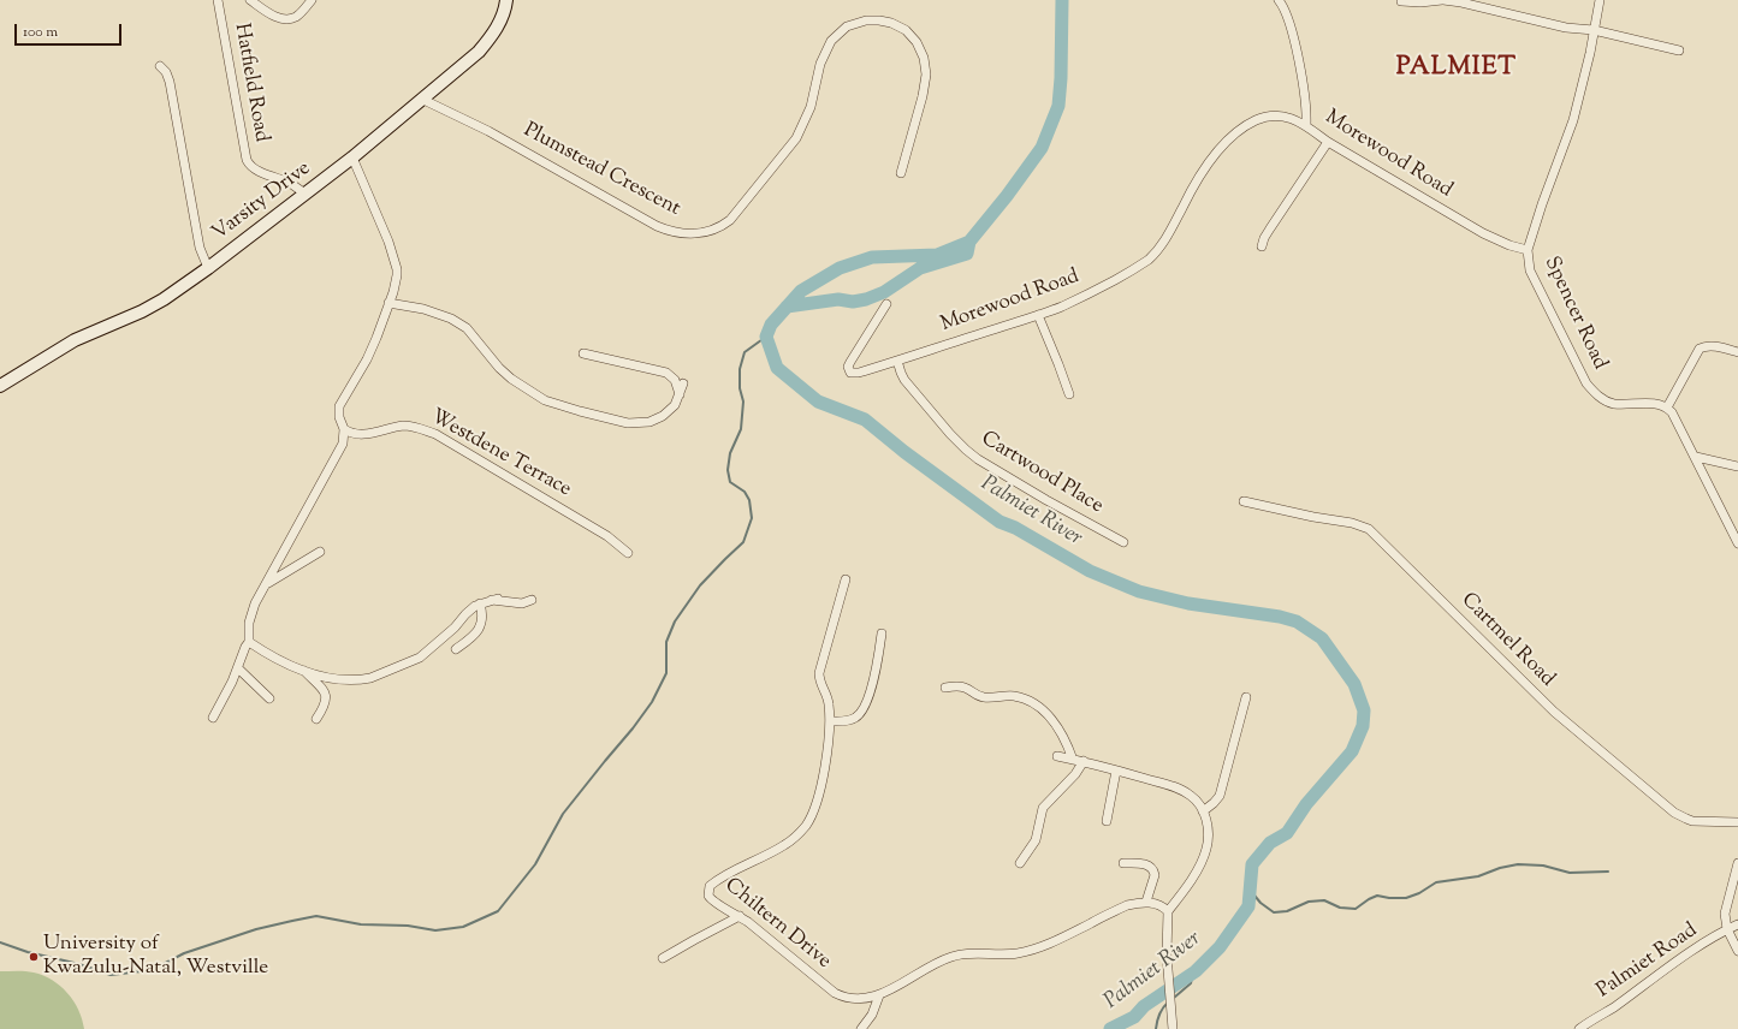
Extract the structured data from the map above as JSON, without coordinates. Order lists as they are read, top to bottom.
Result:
{
  "streets": {
    "street": [
      "Hatfield Road",
      "Morewood Road",
      "Plumstead Crescent",
      "Varsity Drive",
      "Spencer Road",
      "Westdene Terrace",
      "Cartwood Place",
      "Cartmel Road",
      "Chiltern Drive",
      "Palmiet Road"
    ]
  },
  "crossings": [
    ["Hatfield Road", "Varsity Drive"],
    ["Morewood Road", "Spencer Road"],
    ["Morewood Road", "Cartwood Place"],
    ["Plumstead Crescent", "Varsity Drive"]
  ],
  "districts": ["PALMIET"],
  "water": ["Palmiet River"],
  "places": ["University of KwaZulu-Natal, Westville"],
  "scale_bar": "100 m"
}
